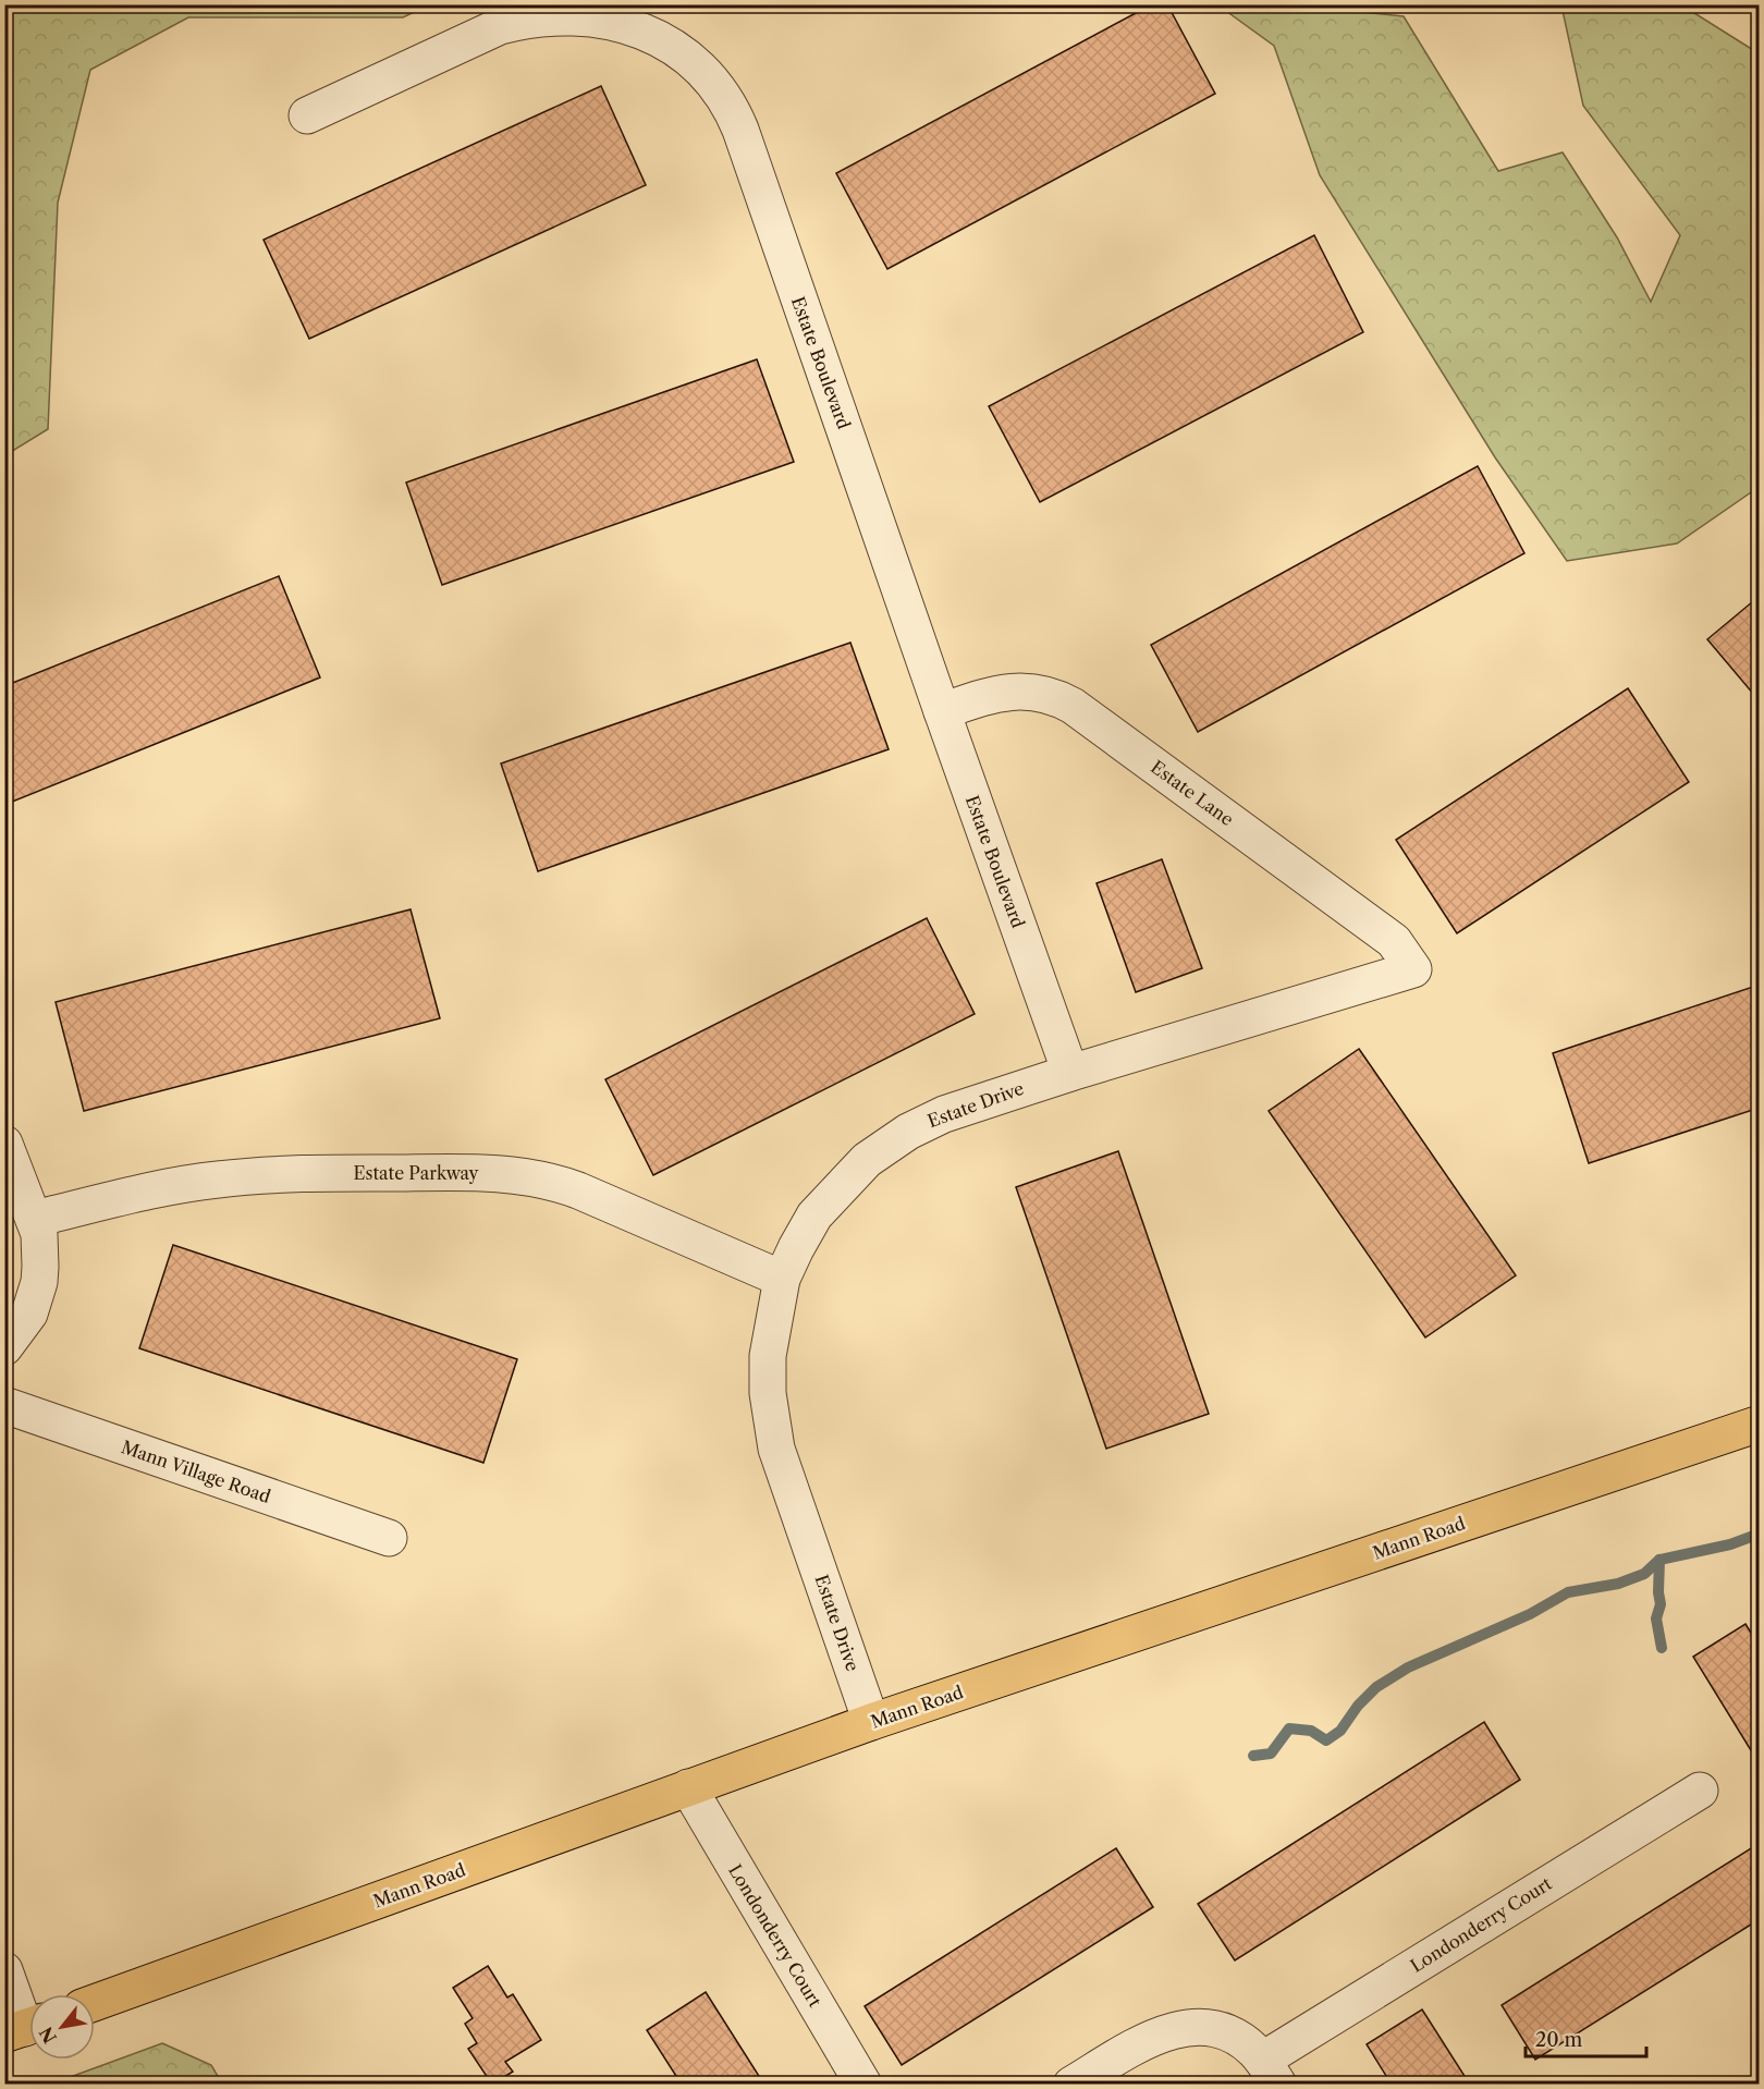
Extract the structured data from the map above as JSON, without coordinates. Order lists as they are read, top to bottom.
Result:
{
  "streets": {
    "main road": ["Mann Road"],
    "street": [
      "Estate Boulevard",
      "Estate Lane",
      "Estate Drive",
      "Estate Parkway",
      "Mann Village Road",
      "Londonderry Court"
    ]
  },
  "crossings": [
    ["Estate Boulevard", "Estate Lane"],
    ["Estate Boulevard", "Estate Drive"],
    ["Estate Lane", "Estate Drive"],
    ["Estate Drive", "Estate Parkway"],
    ["Estate Drive", "Mann Road"],
    ["Mann Road", "Londonderry Court"]
  ],
  "scale_bar": "20 m",
  "north": "bottom left"
}
